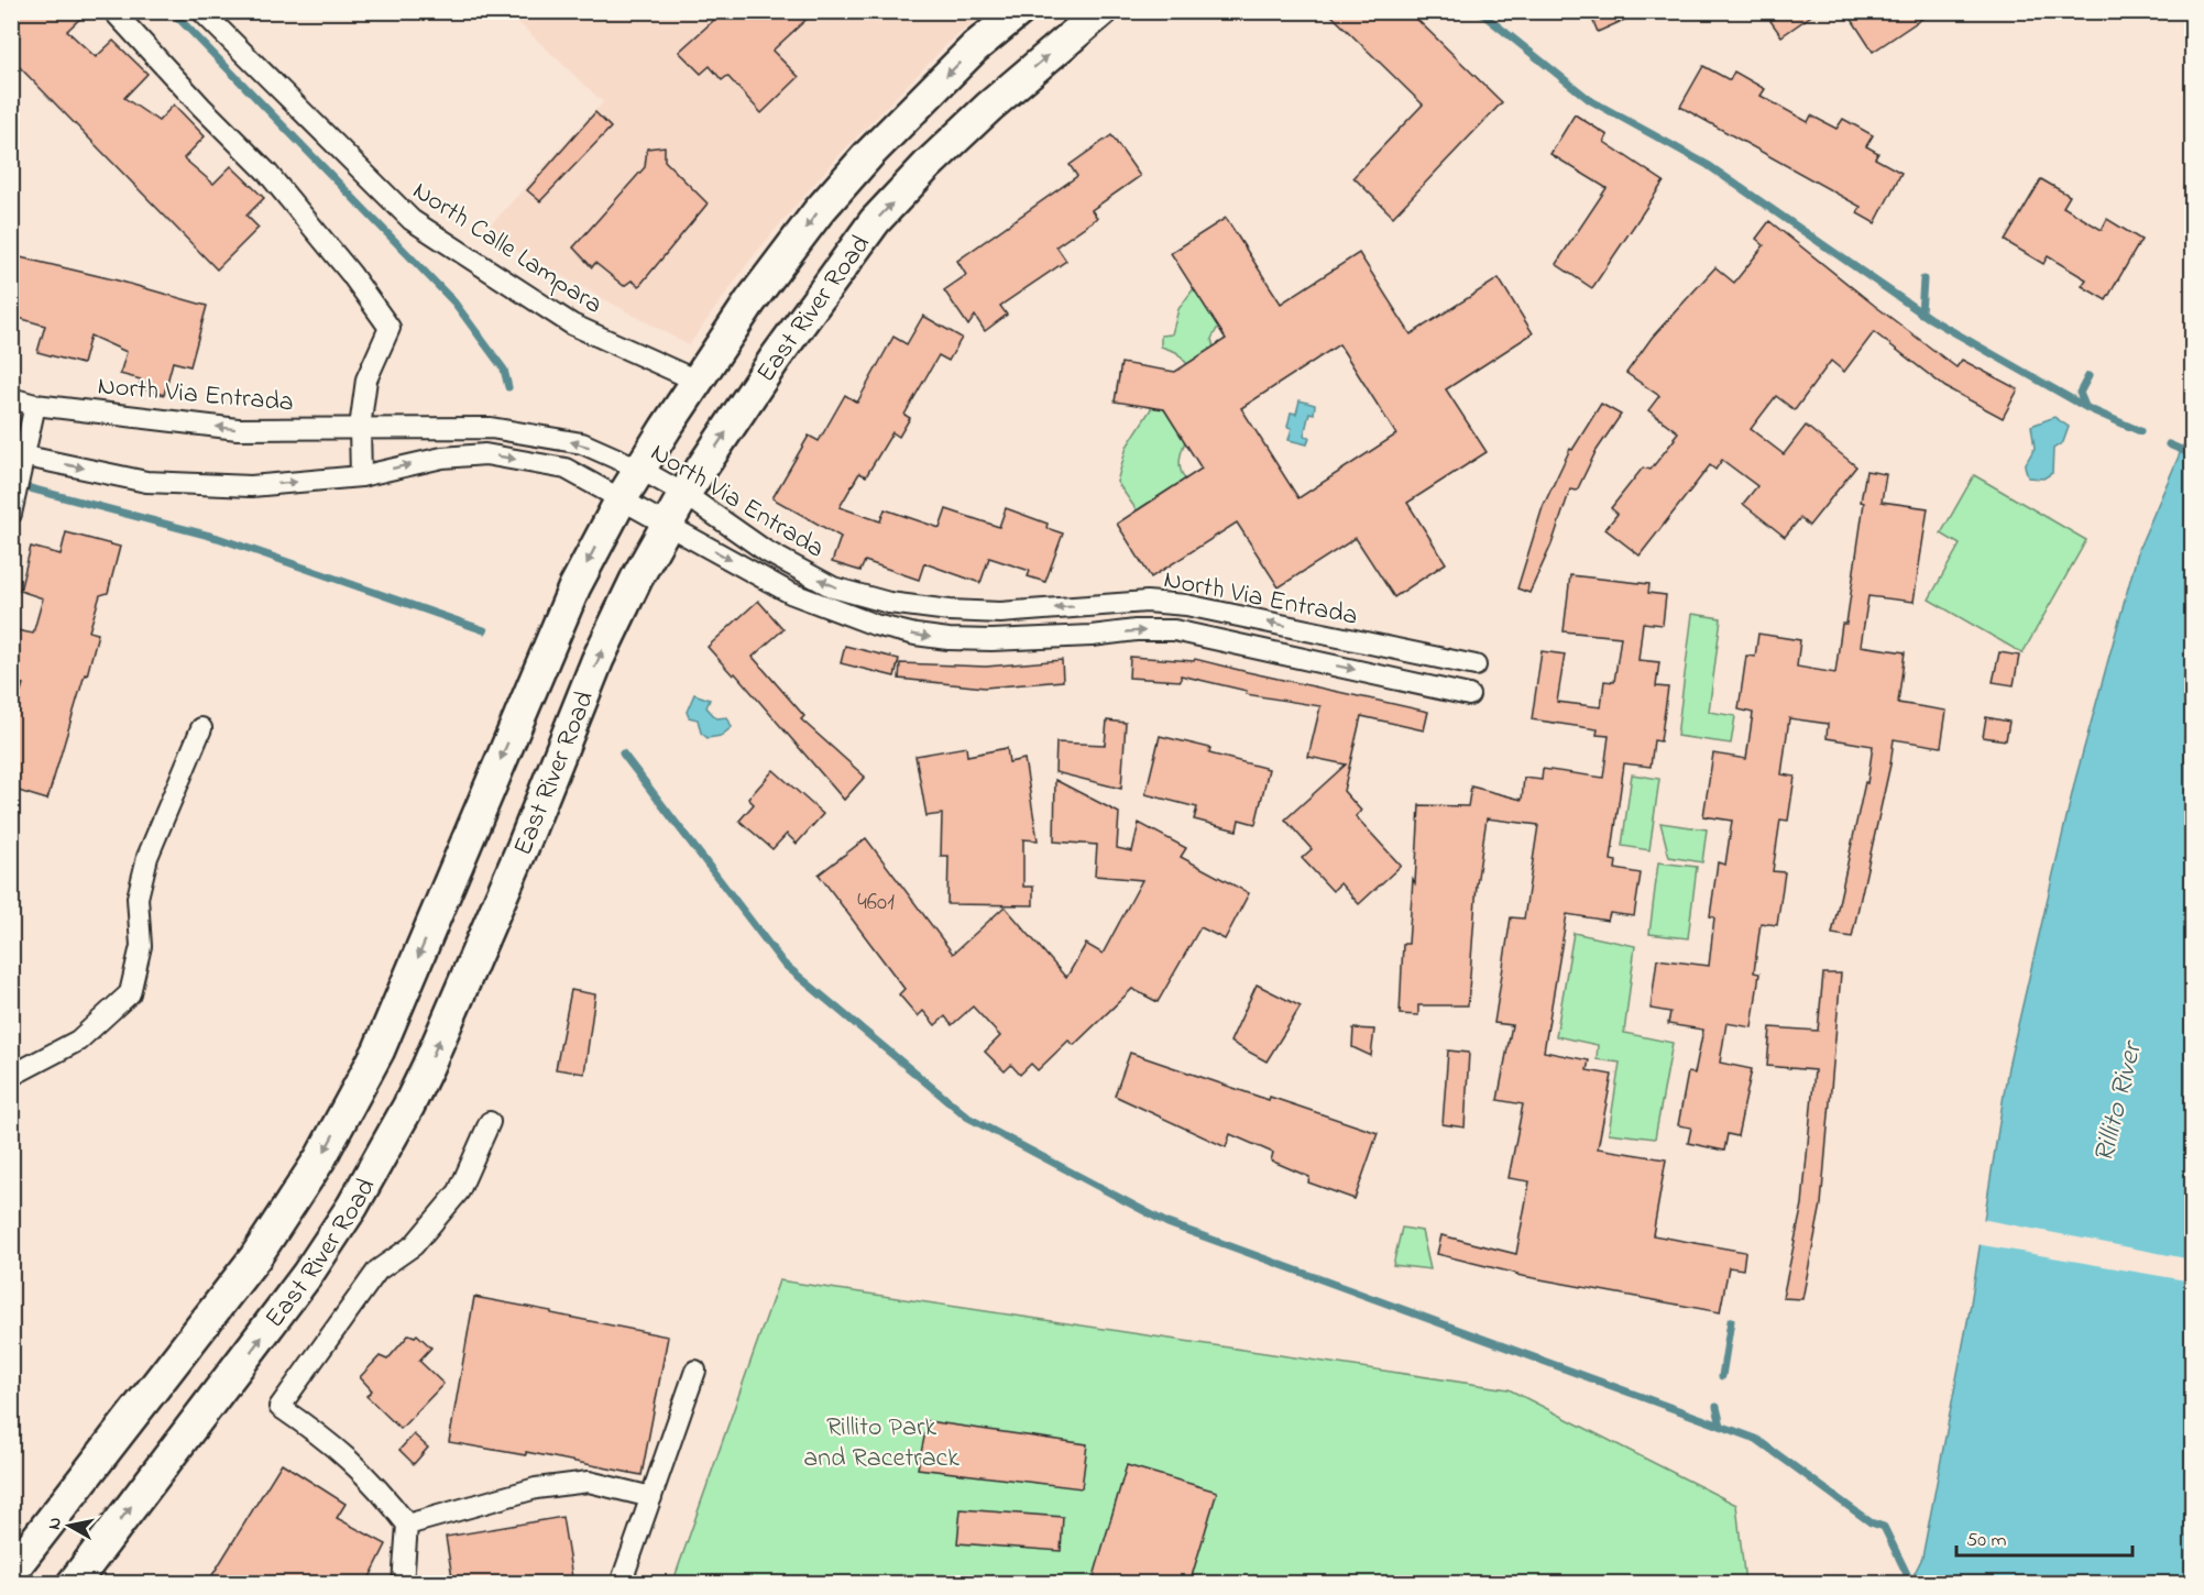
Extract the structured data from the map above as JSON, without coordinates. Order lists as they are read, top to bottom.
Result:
{
  "streets": {
    "main road": ["East River Road"],
    "street": ["North Calle Lampara", "North Via Entrada"]
  },
  "crossings": [
    ["North Calle Lampara", "East River Road"],
    ["East River Road", "North Via Entrada"]
  ],
  "water": ["Rillito River"],
  "parks": ["Rillito Park and Racetrack"],
  "house_numbers": ["4601"],
  "scale_bar": "50 m",
  "north": "left"
}
